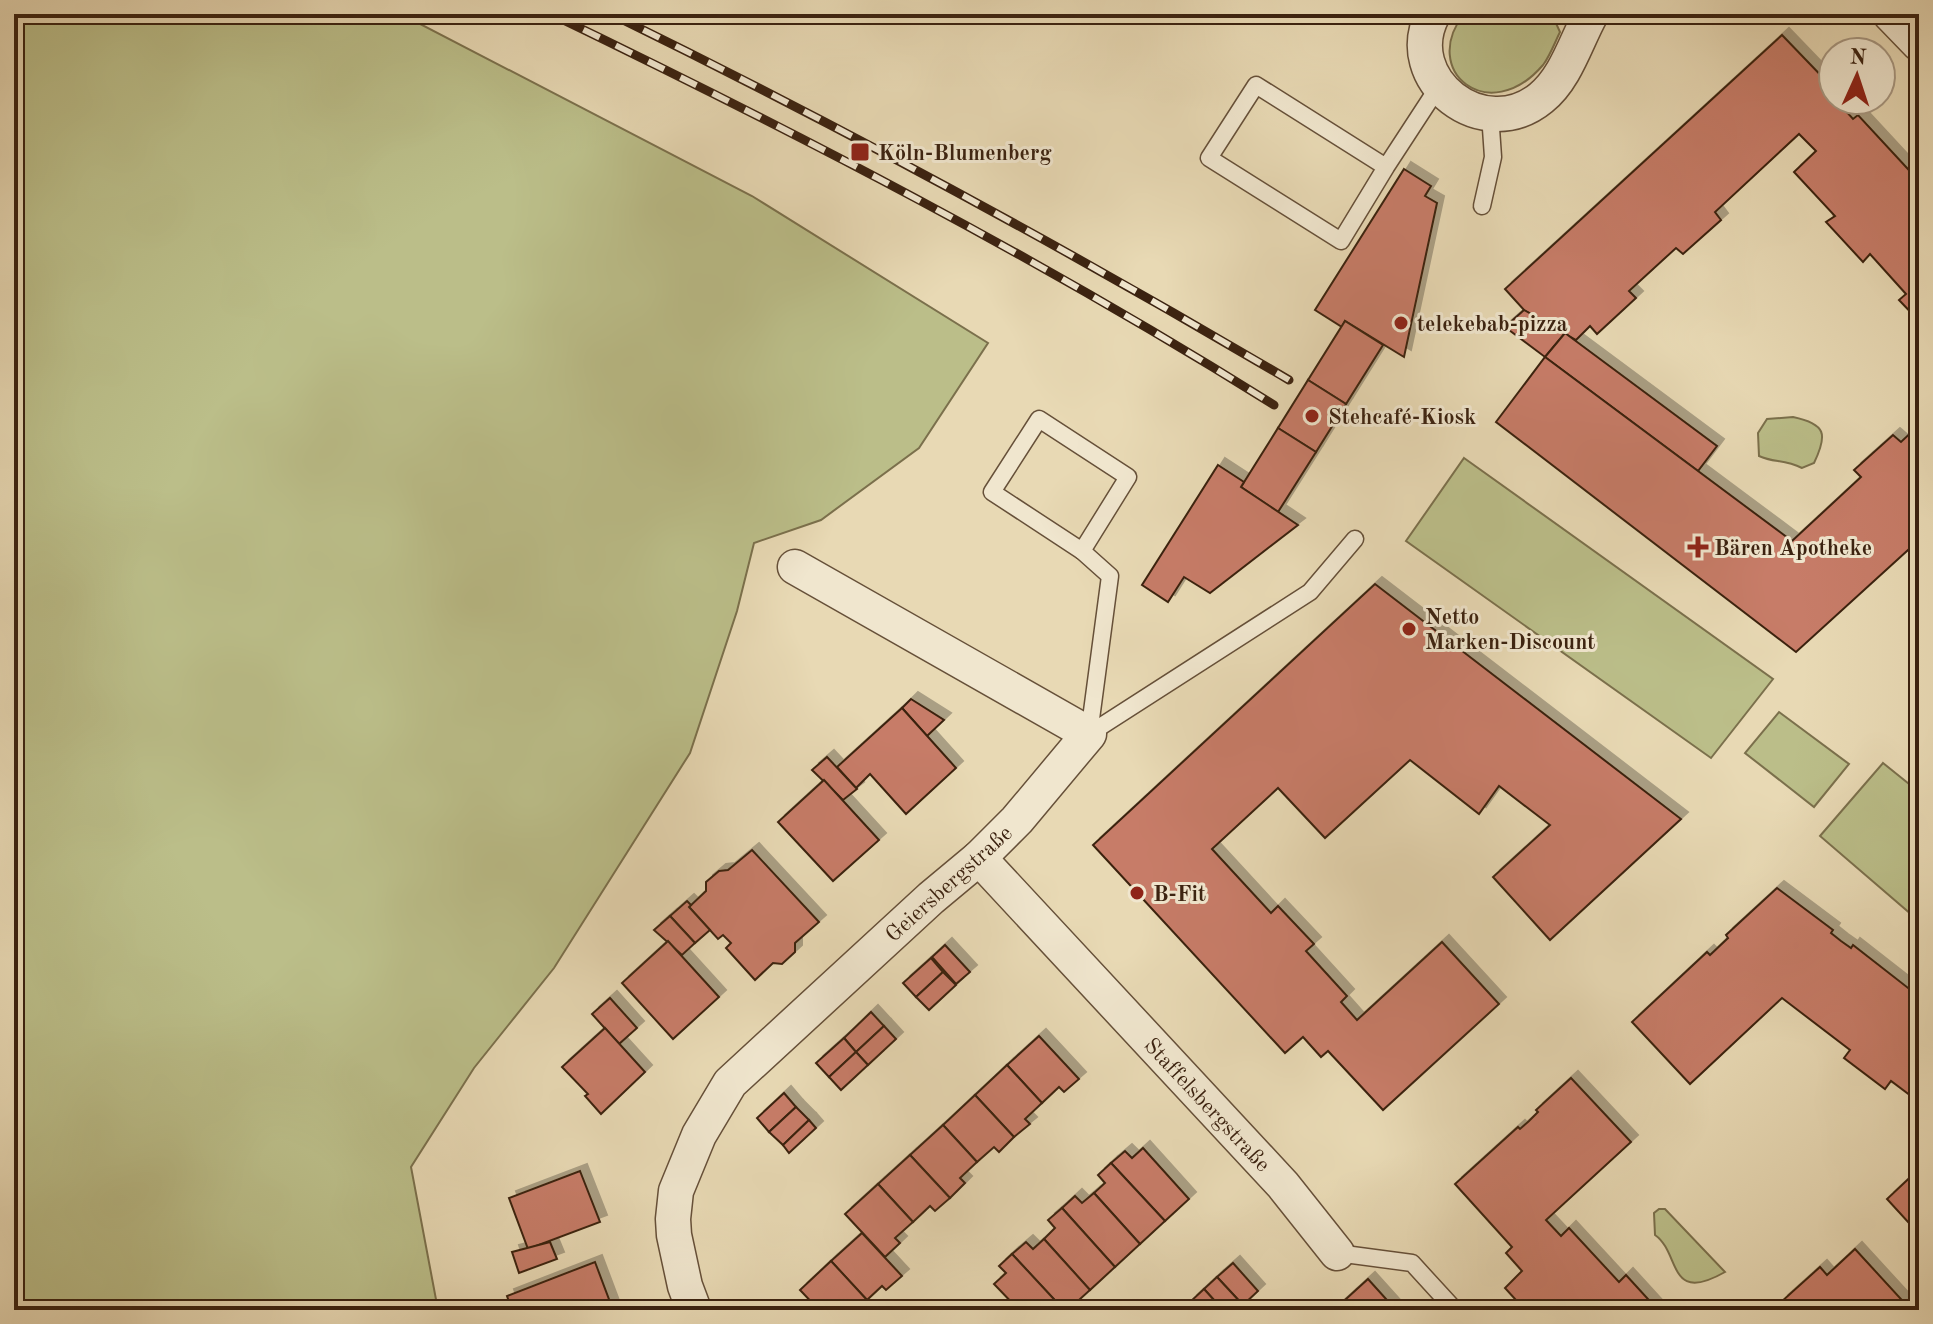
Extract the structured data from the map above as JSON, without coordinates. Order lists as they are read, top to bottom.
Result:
{
  "streets": {
    "street": ["Geiersbergstraße", "Staffelsbergstraße"]
  },
  "crossings": [
    ["Geiersbergstraße", "Staffelsbergstraße"]
  ],
  "places": {
    "transit": ["Köln-Blumenberg"],
    "other": [
      "telekebab-pizza",
      "Stehcafé-Kiosk",
      "Netto Marken-Discount",
      "B-Fit"
    ],
    "health": ["Bären Apotheke"]
  },
  "north": "top"
}
